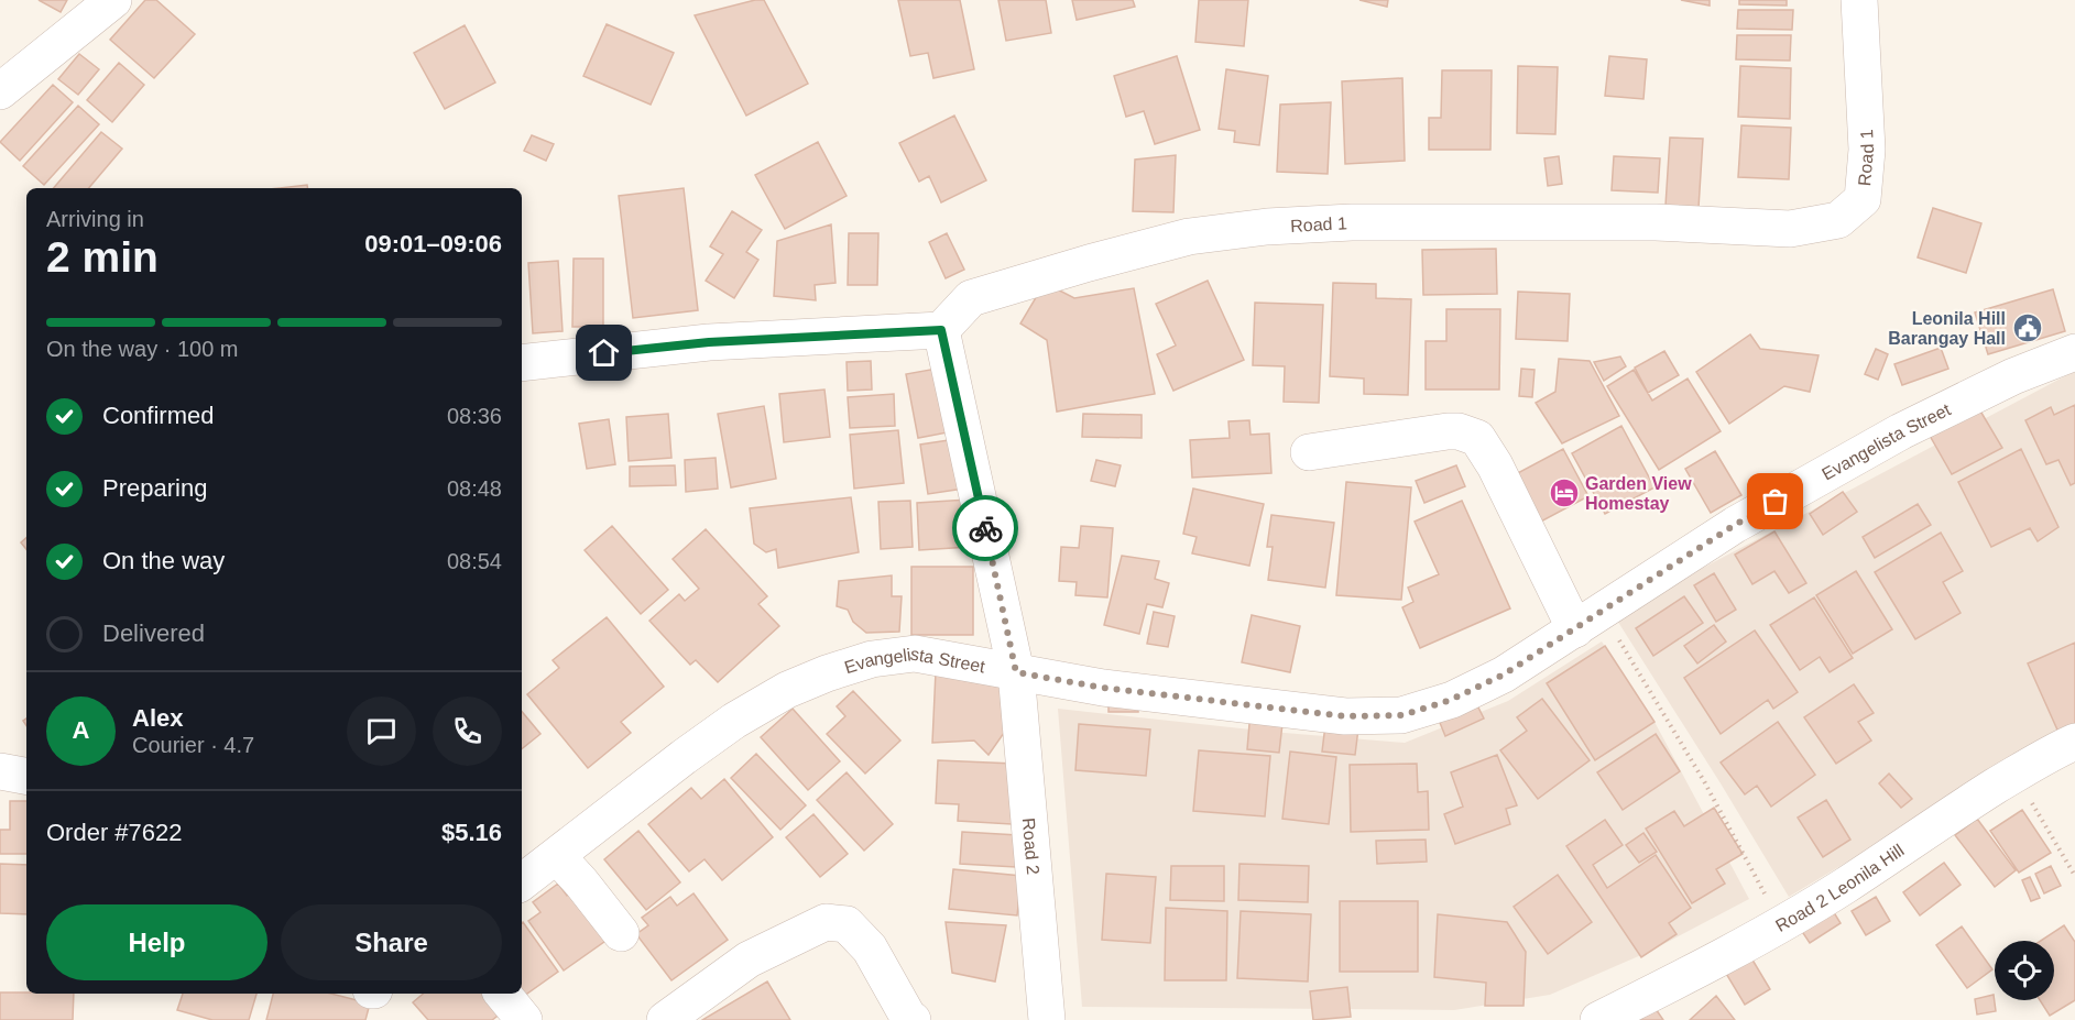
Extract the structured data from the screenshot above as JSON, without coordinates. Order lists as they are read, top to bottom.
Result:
{
  "streets": {
    "street": [
      "Road 1",
      "Evangelista Street",
      "Road 2",
      "Road 2 Leonila Hill"
    ]
  },
  "crossings": [
    ["Evangelista Street", "Road 2"]
  ],
  "places": {
    "public building": ["Leonila Hill Barangay Hall"],
    "hotel": ["Garden View Homestay"]
  },
  "page": {
    "heading": ["2 min", "Arriving in", "09:01–09:06"],
    "panel": [
      "Alex",
      "Courier · 4.7",
      "Order #7622",
      "$5.16"
    ],
    "bar": "On the way · 100 m",
    "list": [
      ["Confirmed", "08:36"],
      ["Preparing", "08:48"],
      ["On the way", "08:54"],
      "Delivered"
    ],
    "round": "A",
    "buttons": ["Help", "Share"]
  }
}
